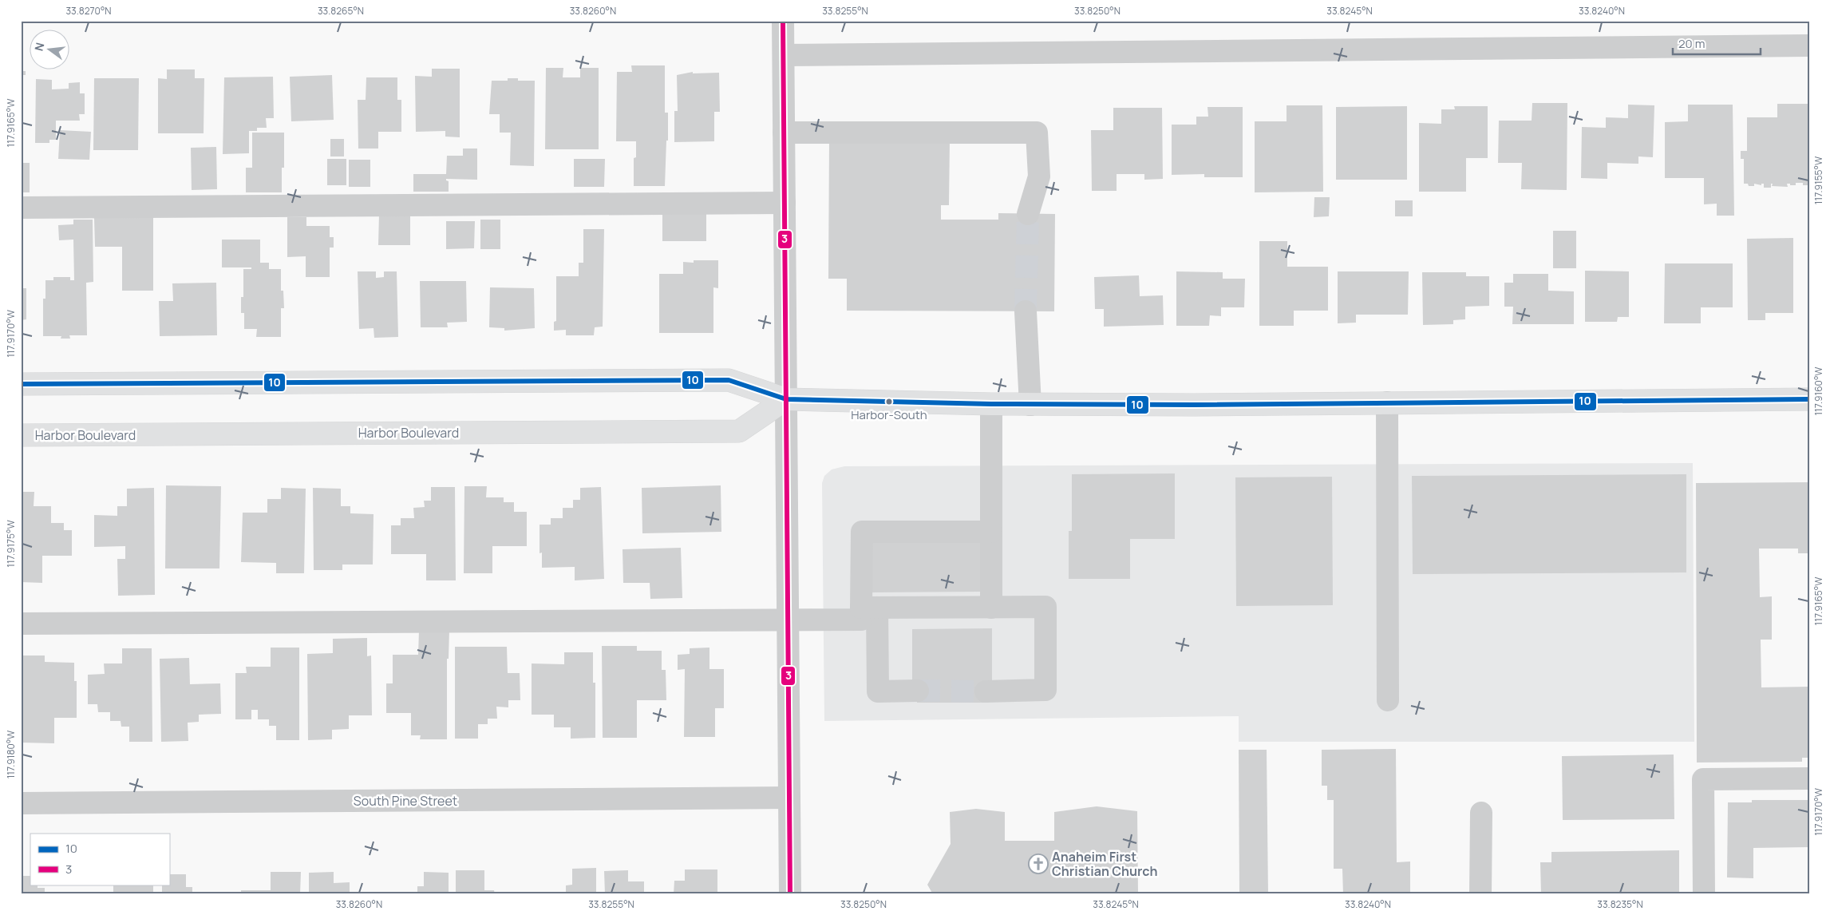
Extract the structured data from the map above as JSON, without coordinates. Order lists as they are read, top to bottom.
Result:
{
  "streets": {
    "main road": ["Harbor Boulevard"],
    "street": ["South Pine Street"]
  },
  "places": {
    "other": ["Harbor-South"],
    "church": ["Anaheim First Christian Church"]
  },
  "lines": ["transit line 3", "transit line 10"],
  "legend": ["10", "3"],
  "scale_bar": "20 m",
  "north": "left",
  "coordinates": [
    "33.8270°N",
    "33.8265°N",
    "33.8260°N",
    "33.8255°N",
    "33.8250°N",
    "33.8245°N",
    "33.8240°N",
    "117.9165°W",
    "117.9155°W",
    "117.9170°W",
    "117.9160°W",
    "117.9175°W",
    "117.9180°W",
    "33.8235°N"
  ]
}
